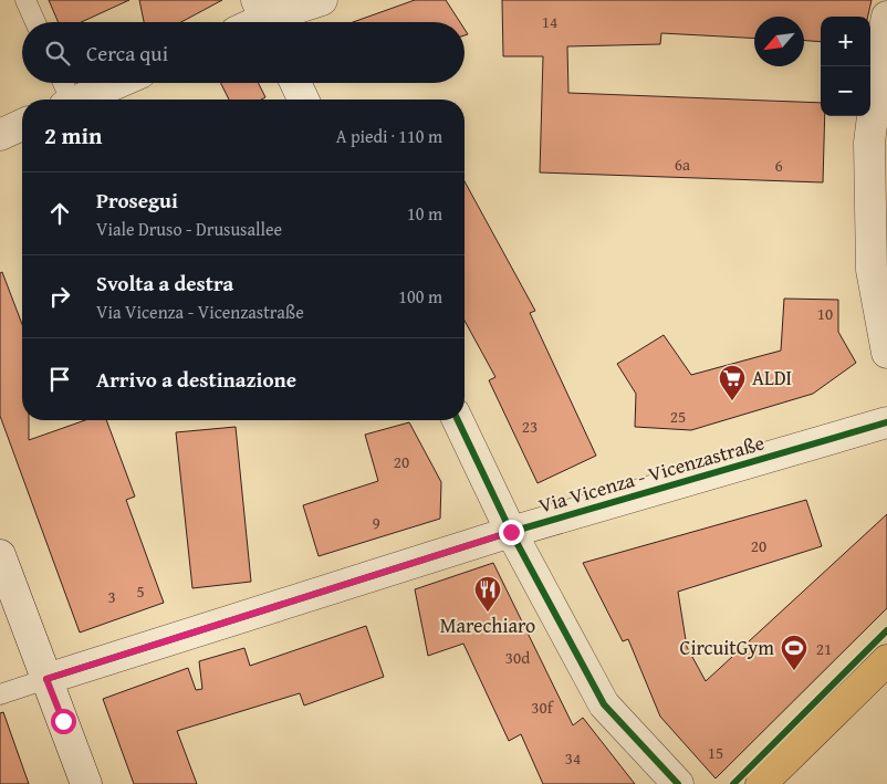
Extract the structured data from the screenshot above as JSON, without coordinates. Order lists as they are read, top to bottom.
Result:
{
  "streets": {
    "street": ["Via Vicenza - Vicenzastraße"]
  },
  "places": {
    "supermarket": ["ALDI"],
    "restaurant": ["Marechiaro"],
    "sports": ["CircuitGym"]
  },
  "house_numbers": [
    "14",
    "6a",
    "6",
    "10",
    "25",
    "23",
    "20",
    "9",
    "20",
    "5",
    "3",
    "21",
    "30d",
    "30f",
    "15",
    "34"
  ],
  "north": "bottom left",
  "page": {
    "map_buttons": ["+", "−"],
    "search": "Cerca qui",
    "heading": ["2 min", "A piedi · 110 m"],
    "list": [
      ["Prosegui", "Viale Druso - Drususallee", "10 m"],
      ["Svolta a destra", "Via Vicenza - Vicenzastraße", "100 m"],
      "Arrivo a destinazione"
    ]
  }
}
